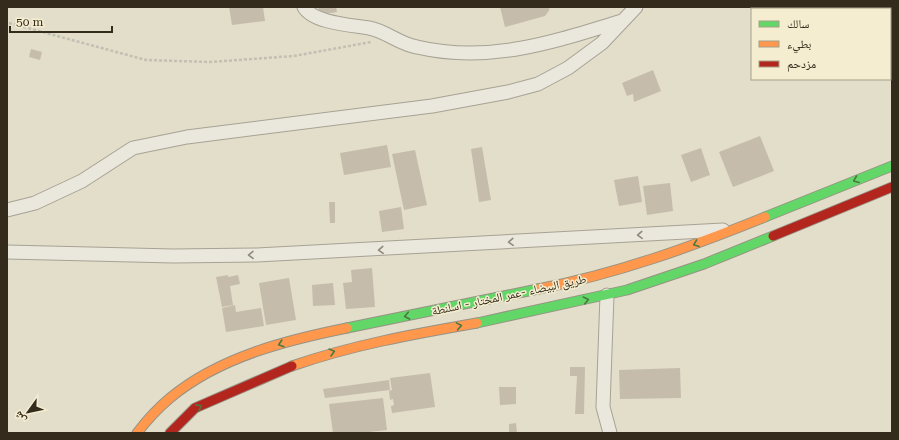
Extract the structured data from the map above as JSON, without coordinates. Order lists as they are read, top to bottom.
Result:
{
  "streets": {
    "main road": ["طريق البيضاء -عمر المختار - اسلنطة"]
  },
  "legend": ["سالك", "بطيء", "مزدحم"],
  "scale_bar": "50 m",
  "north": "bottom left"
}
